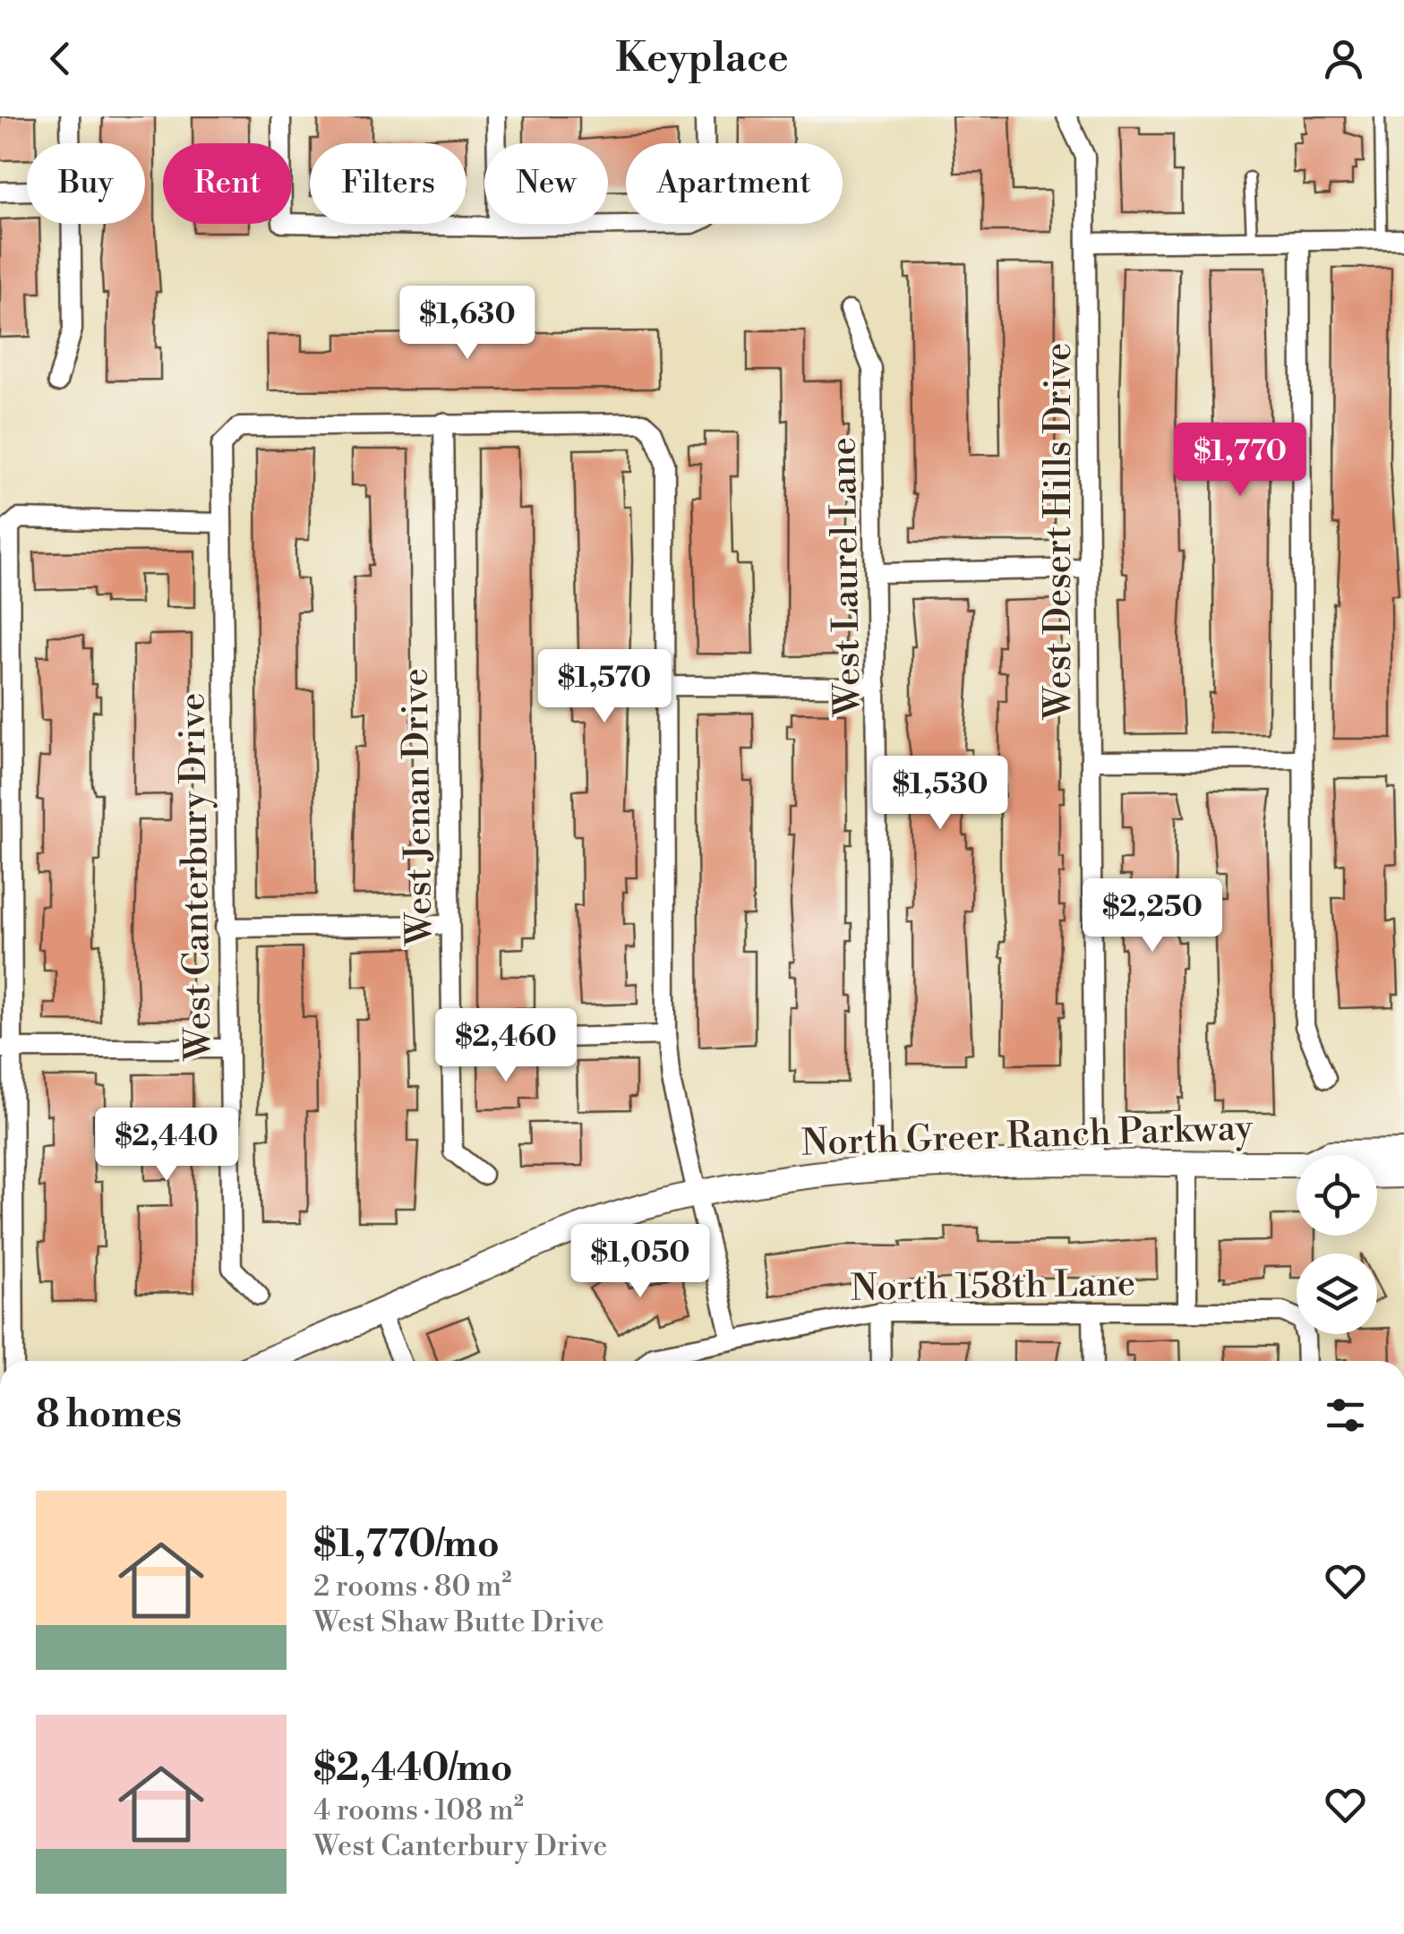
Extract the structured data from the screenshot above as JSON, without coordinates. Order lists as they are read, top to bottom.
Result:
{
  "streets": {
    "street": [
      "West Desert Hills Drive",
      "West Laurel Lane",
      "West Jenan Drive",
      "West Canterbury Drive",
      "North Greer Ranch Parkway",
      "North 158th Lane"
    ]
  },
  "crossings": [
    ["West Desert Hills Drive", "North Greer Ranch Parkway"],
    ["West Laurel Lane", "North Greer Ranch Parkway"],
    ["West Jenan Drive", "West Canterbury Drive"]
  ],
  "page": {
    "header": "Keyplace",
    "chip": [
      "Buy",
      "Rent",
      "Filters",
      "New",
      "Apartment"
    ],
    "price": [
      "$1,630",
      "$1,770",
      "$1,570",
      "$1,530",
      "$2,250",
      "$2,460",
      "$2,440",
      "$1,050"
    ],
    "heading": "8 homes",
    "list": [
      {
        "name": "$1,770/mo",
        "note": "2 rooms · 80 m² · West Shaw Butte Drive"
      },
      {
        "name": "$2,440/mo",
        "note": "4 rooms · 108 m² · West Canterbury Drive"
      }
    ]
  }
}
